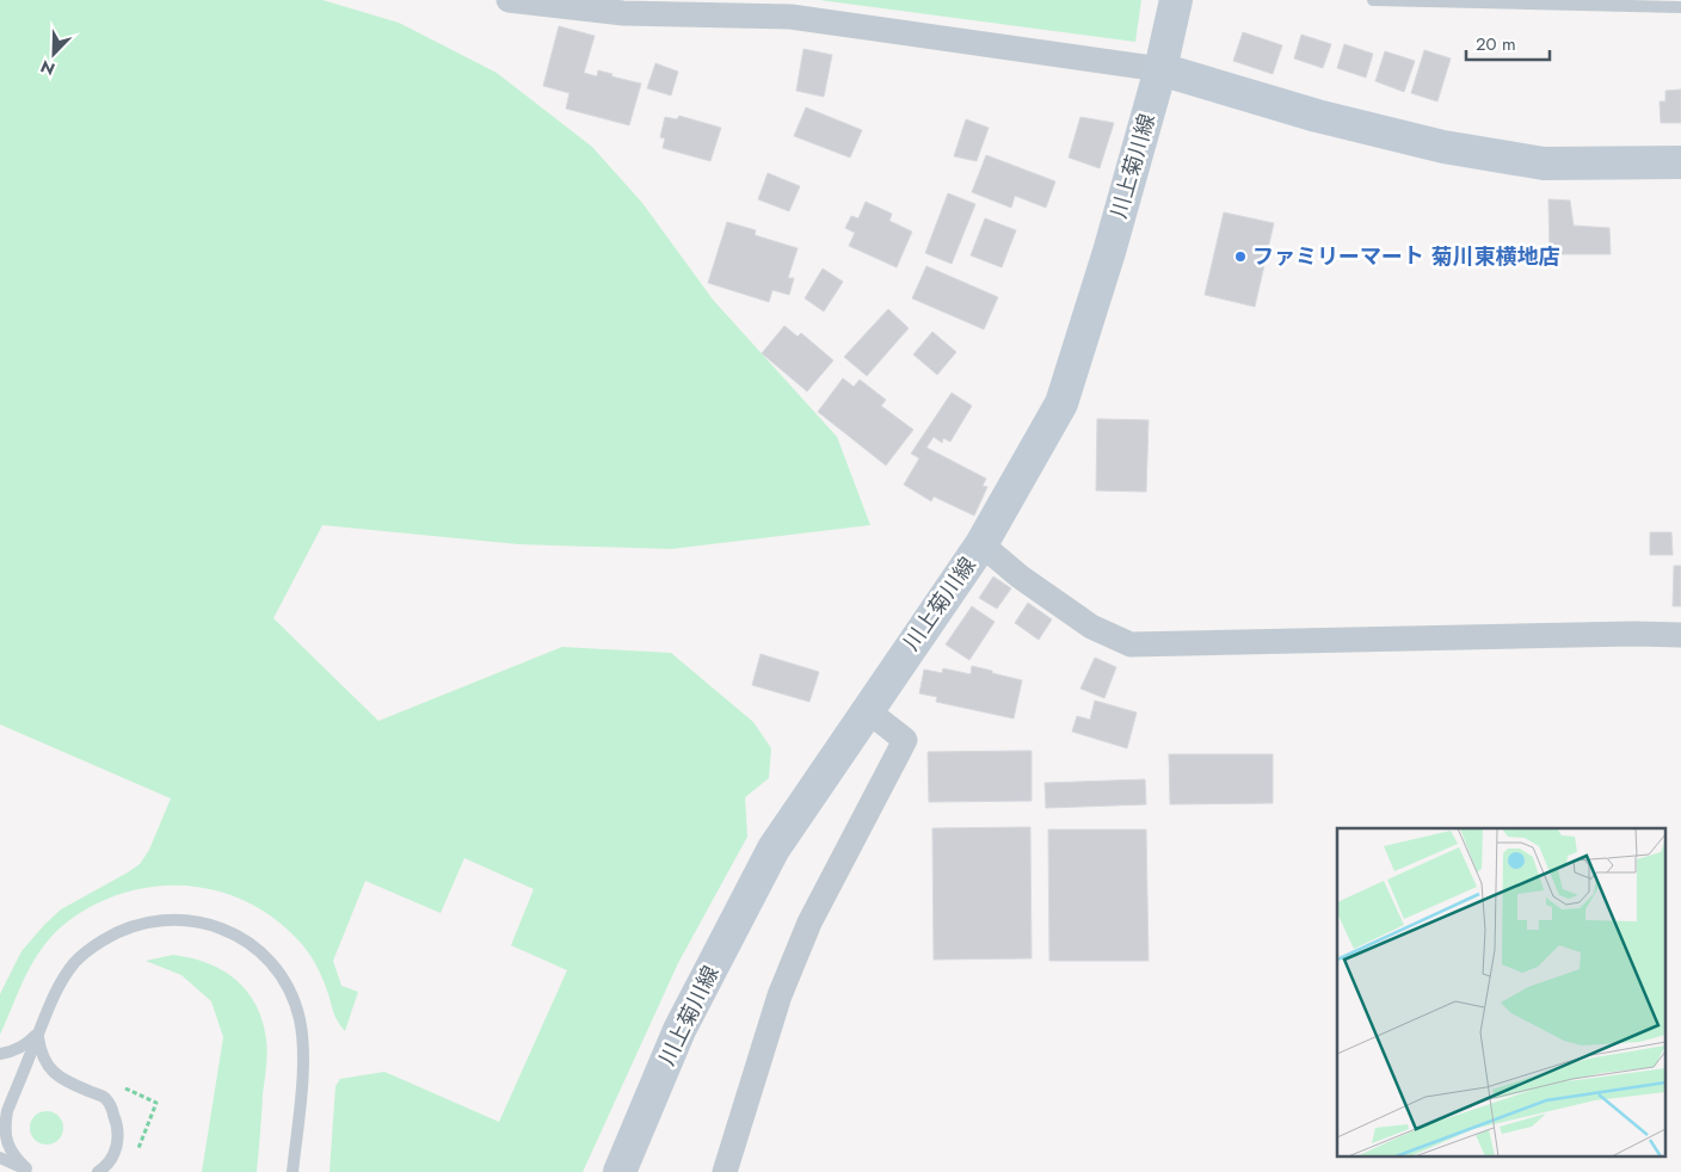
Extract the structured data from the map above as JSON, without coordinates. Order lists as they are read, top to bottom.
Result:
{
  "streets": {
    "main road": ["川上菊川線"]
  },
  "places": ["ファミリーマート 菊川東横地店"],
  "scale_bar": "20 m",
  "north": "bottom left"
}
